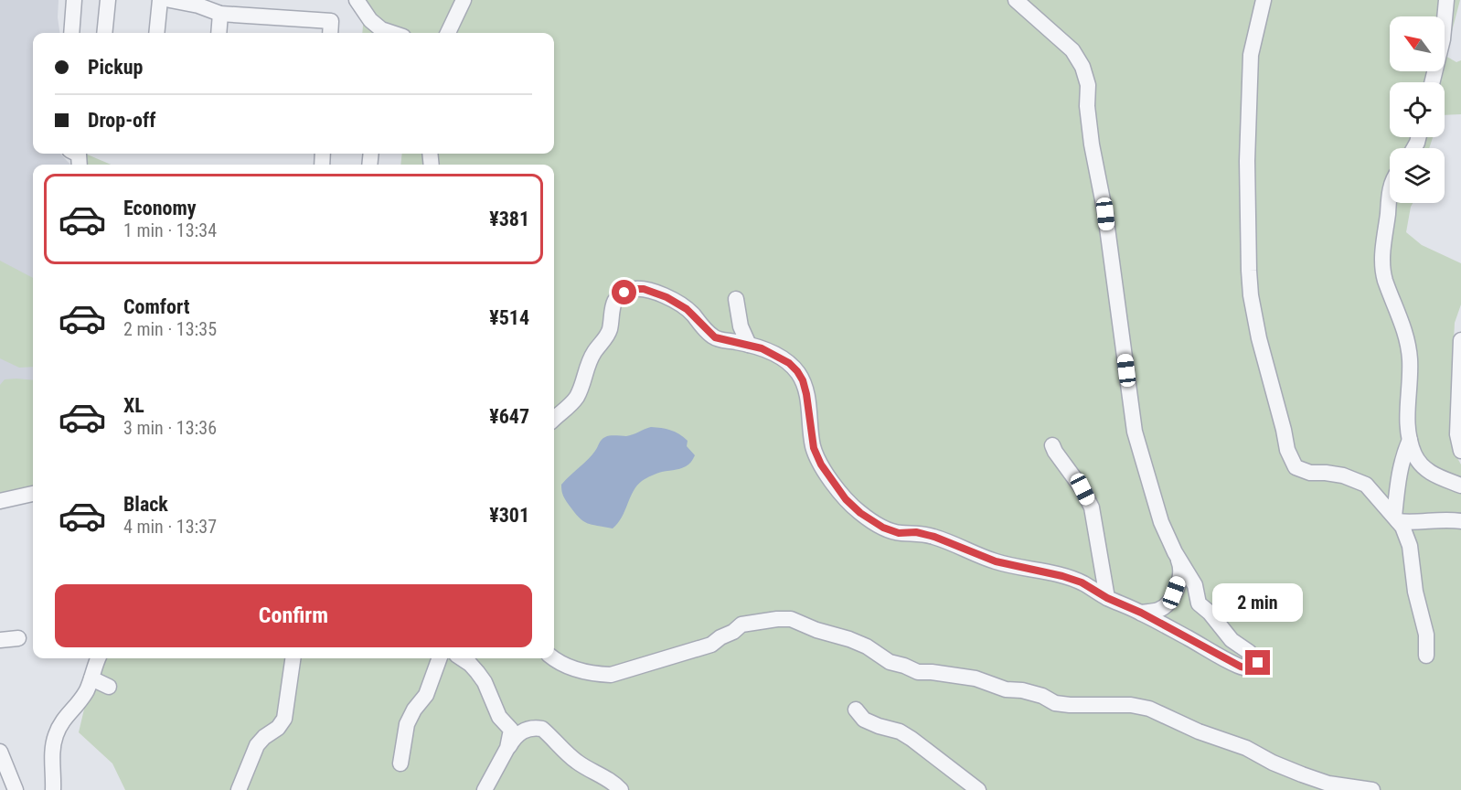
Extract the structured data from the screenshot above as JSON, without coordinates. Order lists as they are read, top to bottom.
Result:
{
  "north": "top left",
  "page": {
    "banner": ["Pickup", "Drop-off"],
    "list": [
      {
        "name": "Economy",
        "note": "1 min · 13:34",
        "value": "¥381"
      },
      {
        "name": "Comfort",
        "note": "2 min · 13:35",
        "value": "¥514"
      },
      {
        "name": "XL",
        "note": "3 min · 13:36",
        "value": "¥647"
      },
      {
        "name": "Black",
        "note": "4 min · 13:37",
        "value": "¥301"
      }
    ],
    "buttons": "Confirm",
    "bubble": "2 min"
  }
}
